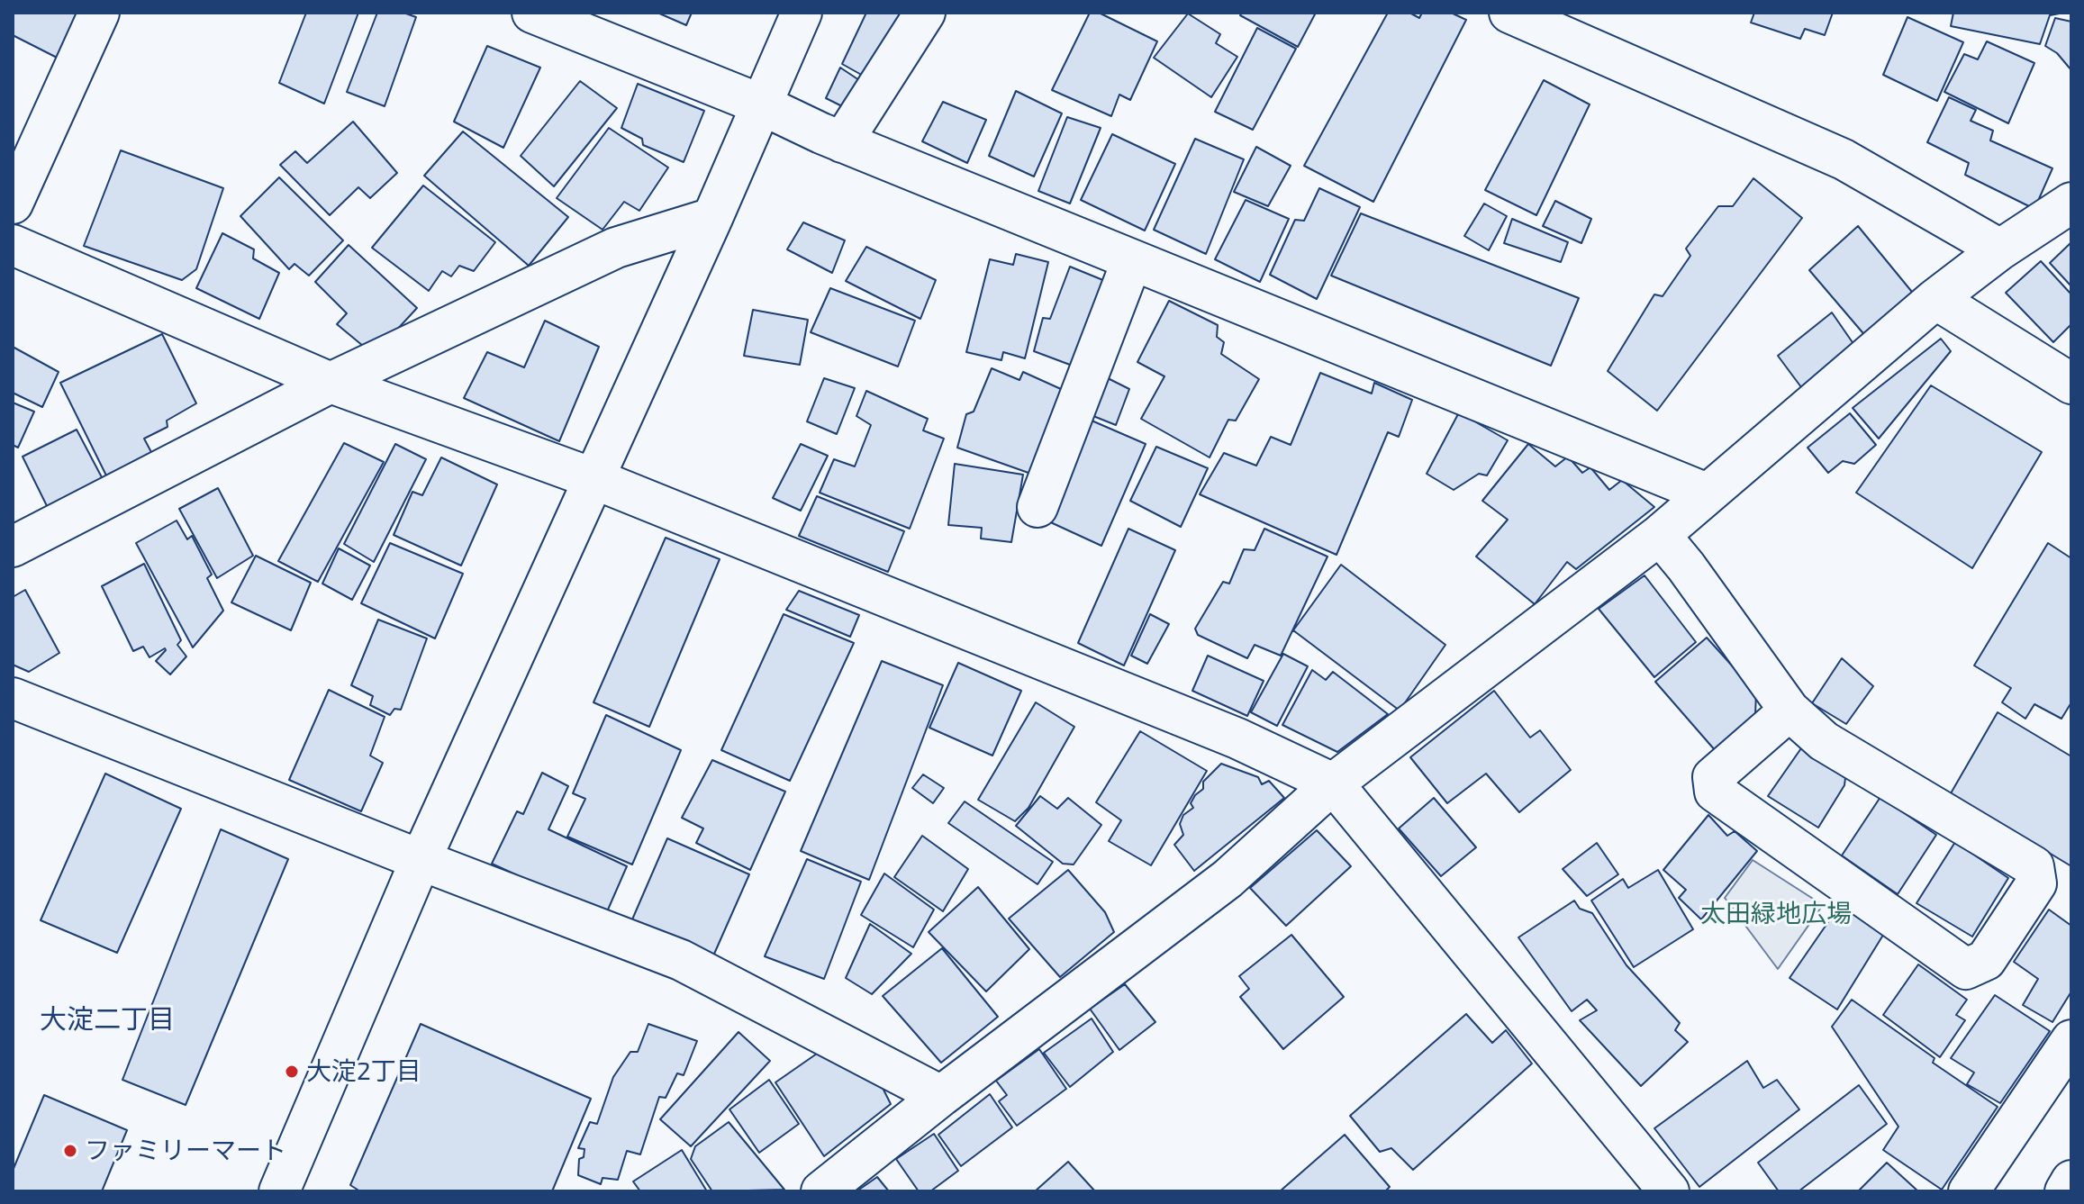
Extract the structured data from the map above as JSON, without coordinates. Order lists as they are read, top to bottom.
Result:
{
  "districts": ["大淀二丁目"],
  "parks": ["太田緑地広場"],
  "places": ["大淀2丁目", "ファミリーマート"]
}
